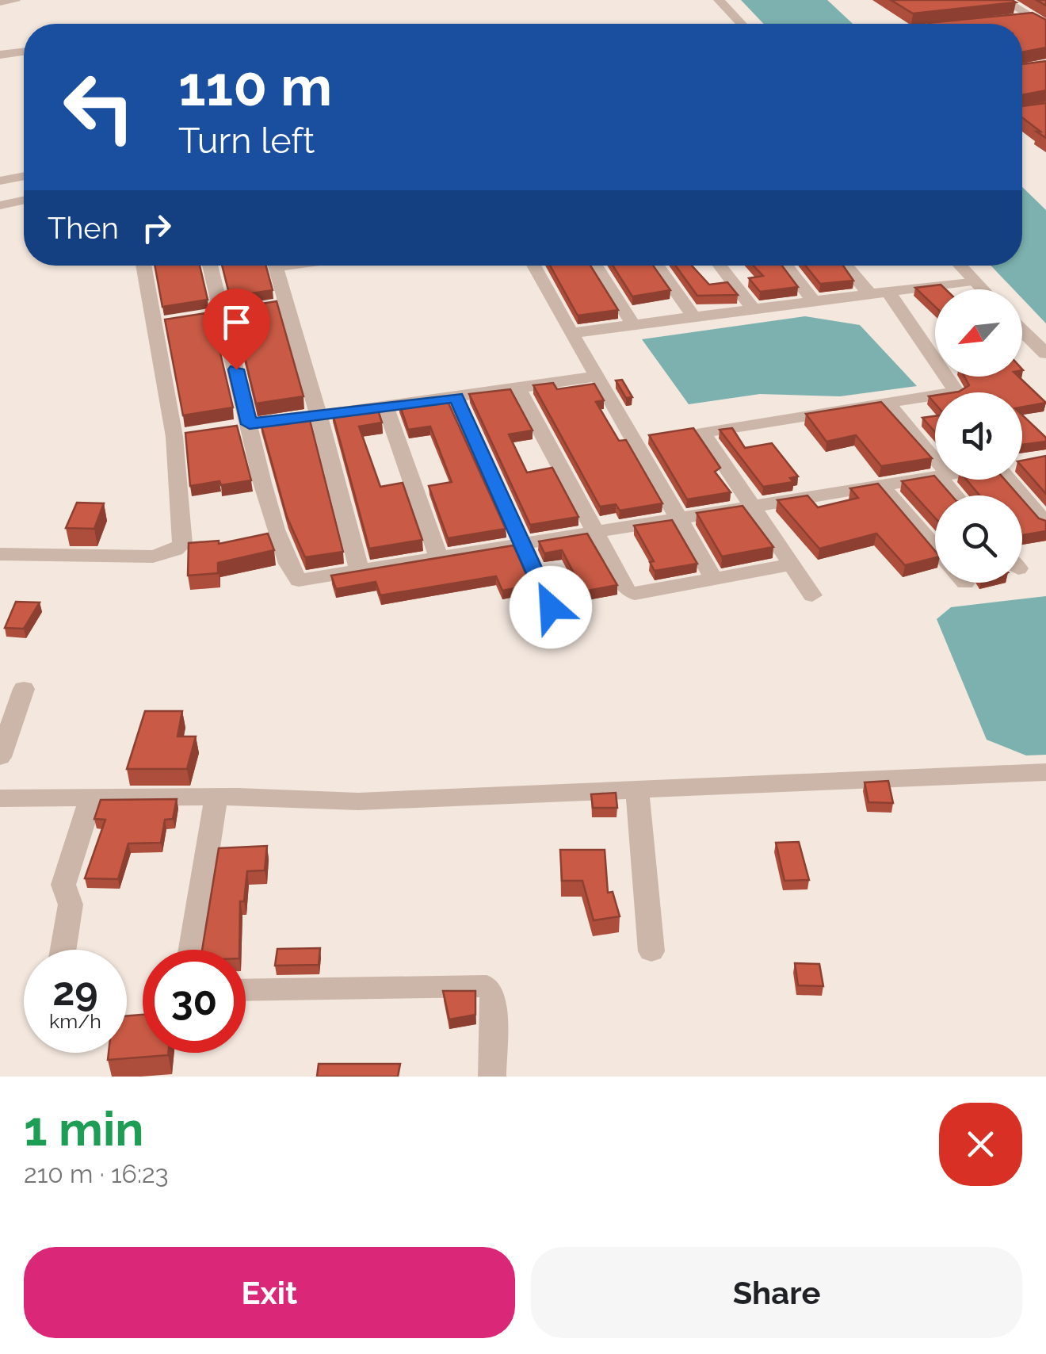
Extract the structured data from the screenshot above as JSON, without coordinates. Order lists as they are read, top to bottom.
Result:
{
  "north": "bottom left",
  "page": {
    "turn": ["110 m", "Turn left"],
    "then": "Then",
    "speed": "29 km/h",
    "limit": "30",
    "heading": ["1 min", "210 m · 16:23"],
    "buttons": ["Exit", "Share"]
  }
}
